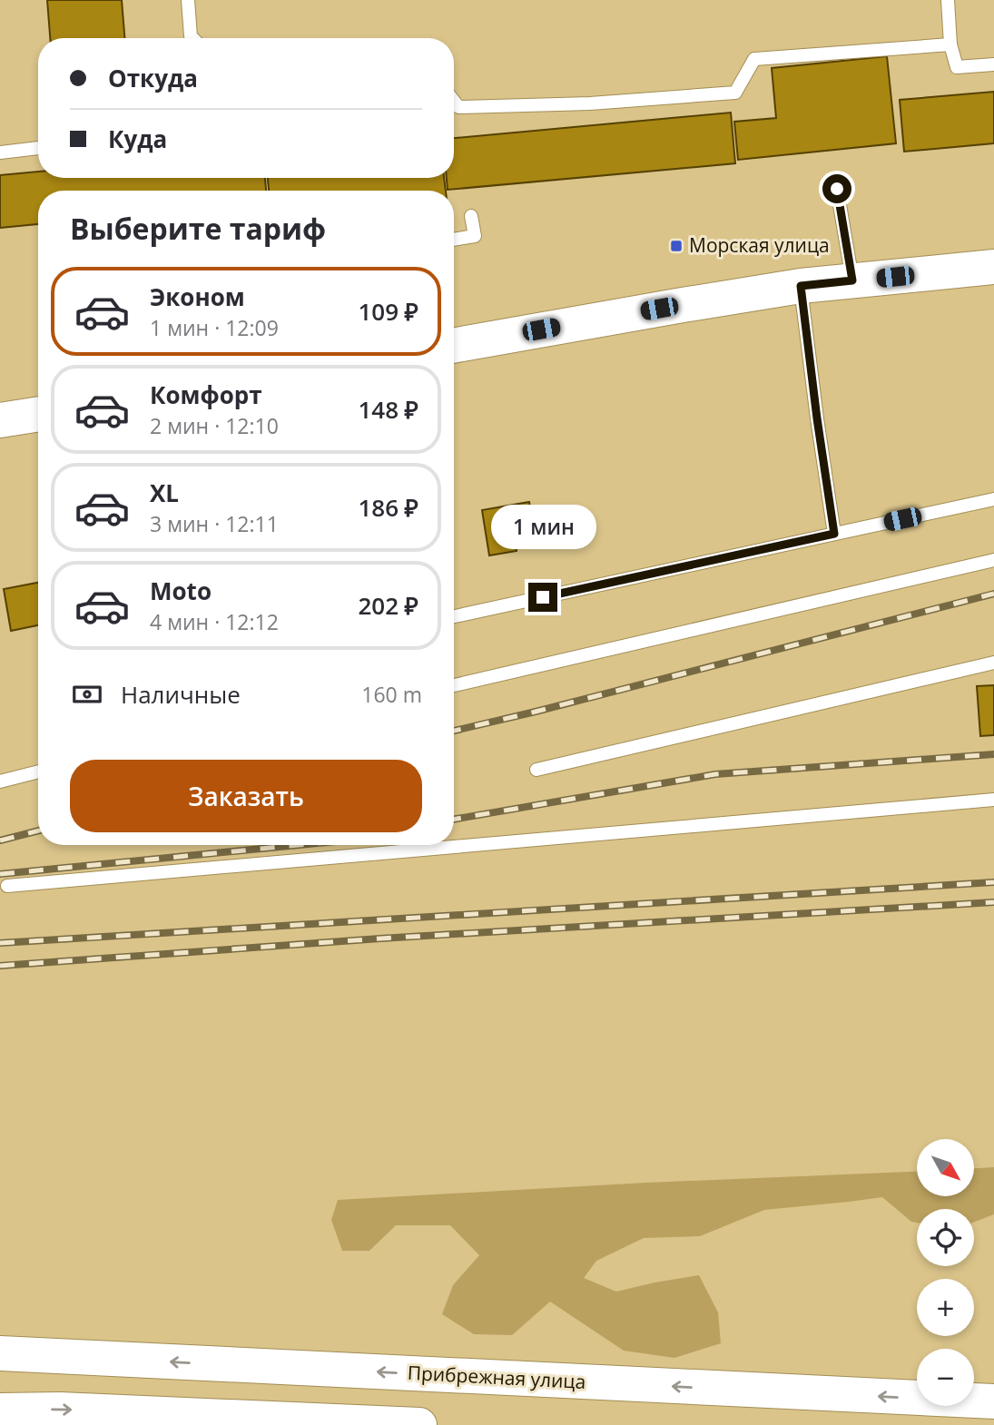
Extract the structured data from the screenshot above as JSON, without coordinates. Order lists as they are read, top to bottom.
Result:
{
  "streets": {
    "main road": ["Прибрежная улица"]
  },
  "places": {
    "transit": ["Морская улица"]
  },
  "north": "bottom right",
  "page": {
    "banner": ["Откуда", "Куда"],
    "heading": "Выберите тариф",
    "list": [
      {
        "name": "Эконом",
        "note": "1 мин · 12:09",
        "value": "109 ₽"
      },
      {
        "name": "Комфорт",
        "note": "2 мин · 12:10",
        "value": "148 ₽"
      },
      {
        "name": "XL",
        "note": "3 мин · 12:11",
        "value": "186 ₽"
      },
      {
        "name": "Moto",
        "note": "4 мин · 12:12",
        "value": "202 ₽"
      }
    ],
    "bubble": "1 мин",
    "pay": ["Наличные", "160 m"],
    "buttons": "Заказать",
    "map_buttons": ["+", "−"]
  }
}
